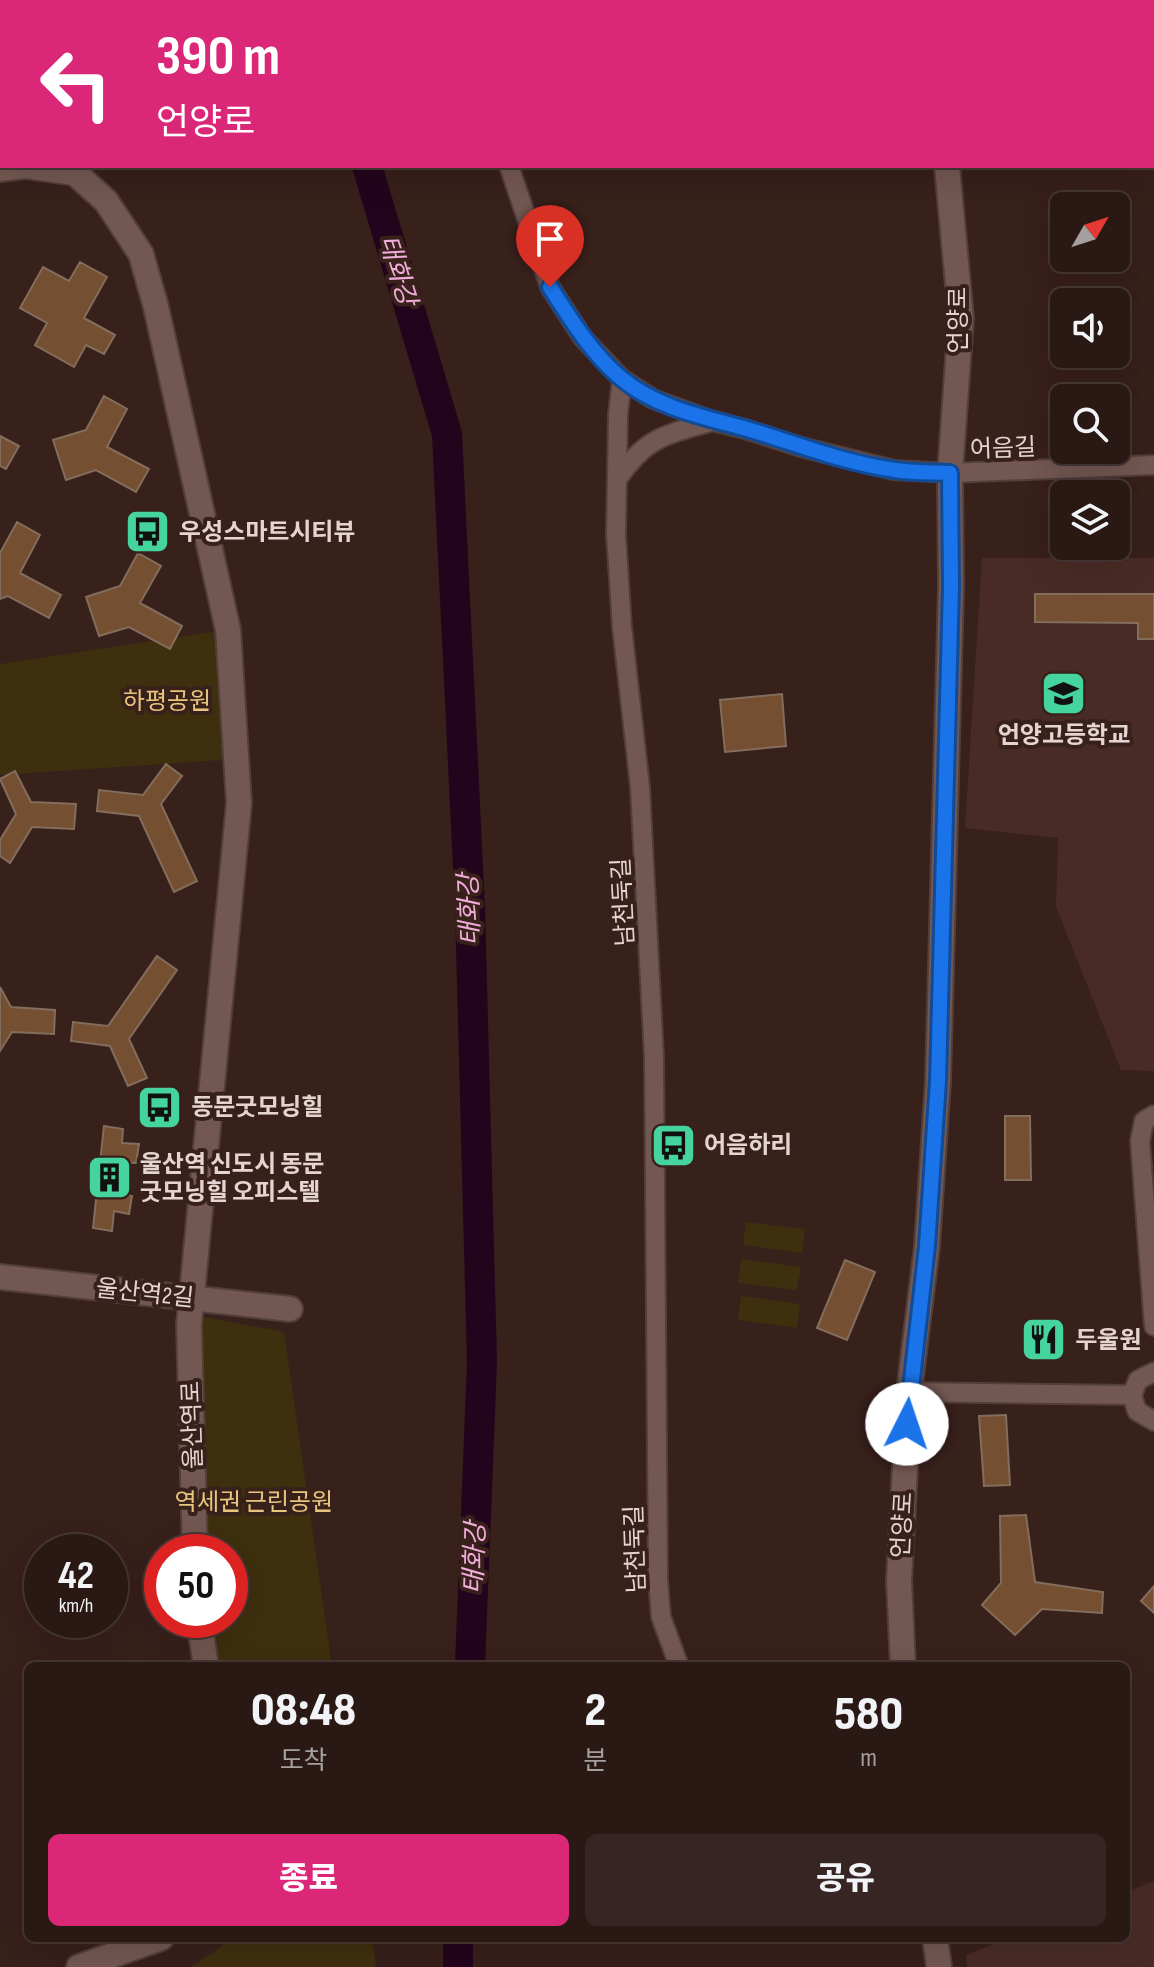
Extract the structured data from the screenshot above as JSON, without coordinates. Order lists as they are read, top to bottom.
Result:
{
  "streets": {
    "street": [
      "언양로",
      "어음길",
      "남천둑길",
      "울산역2길",
      "울산역로"
    ]
  },
  "crossings": [
    ["언양로", "어음길"],
    ["울산역2길", "울산역로"]
  ],
  "water": ["태화강"],
  "parks": ["하평공원", "역세권 근린공원"],
  "places": {
    "bus stop": ["우성스마트시티뷰", "동문굿모닝힐", "어음하리"],
    "school or university": ["언양고등학교"],
    "building": ["울산역 신도시 동문 굿모닝힐 오피스텔"],
    "restaurant": ["두울원"]
  },
  "north": "top right",
  "page": {
    "turn": ["390 m", "언양로"],
    "speed": "42 km/h",
    "limit": "50",
    "eta": [
      "08:48",
      "도착",
      "2",
      "분",
      "580",
      "m"
    ],
    "buttons": ["종료", "공유"]
  }
}
